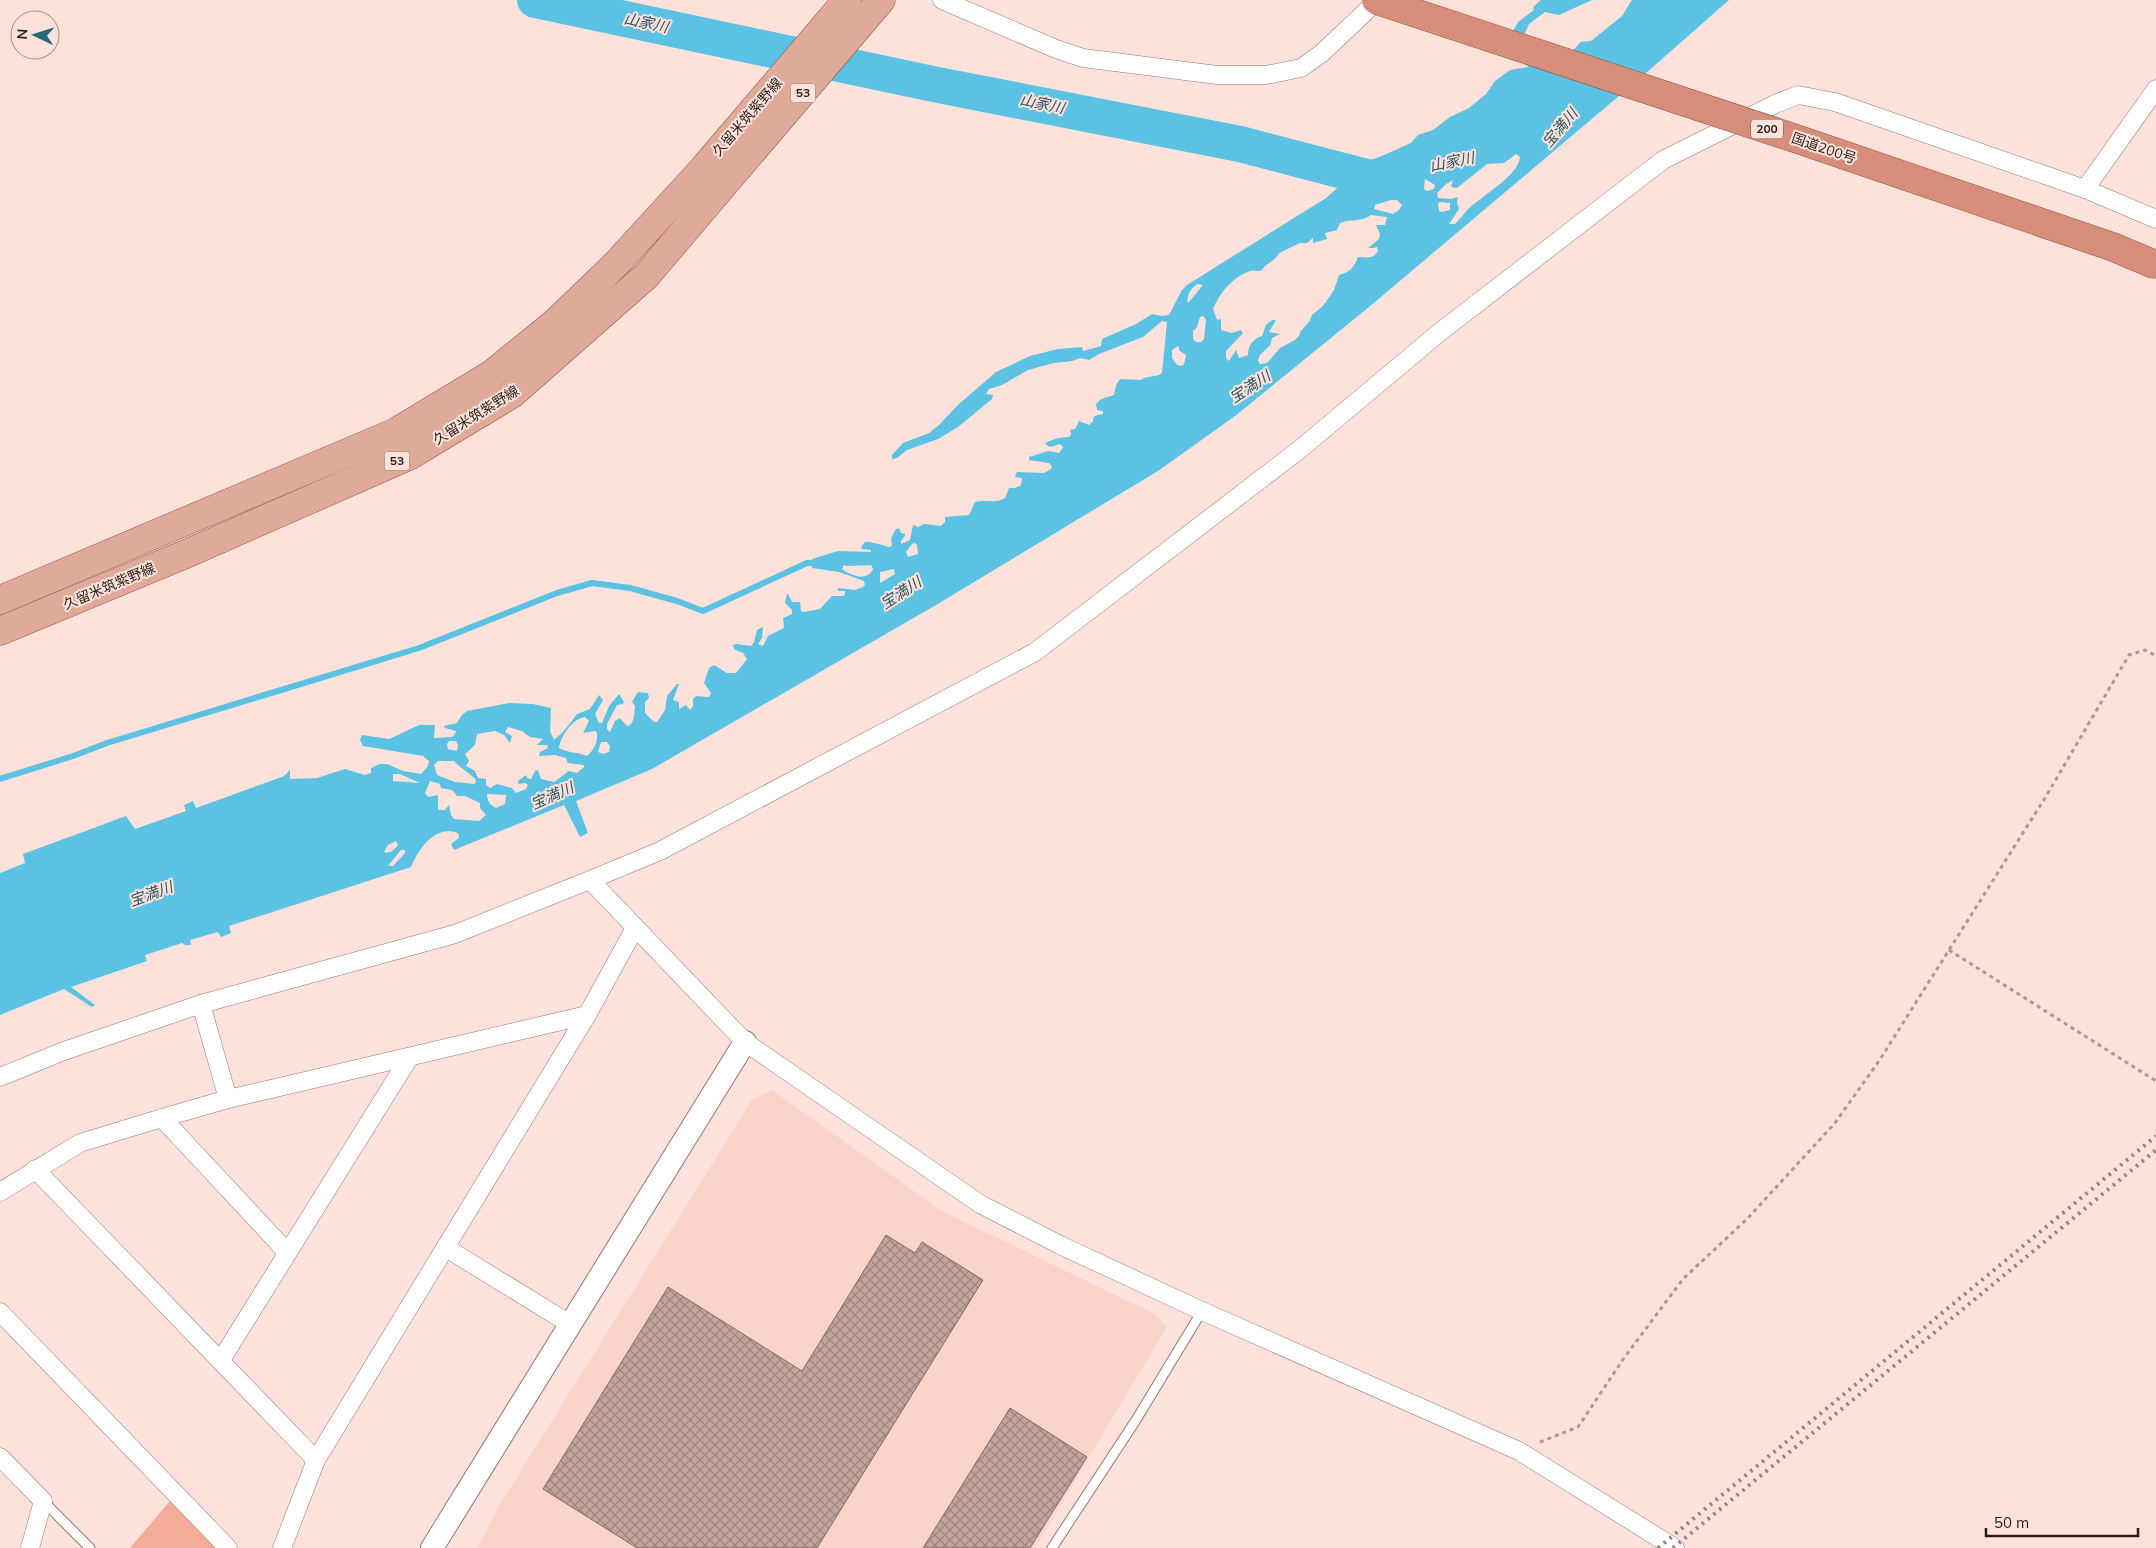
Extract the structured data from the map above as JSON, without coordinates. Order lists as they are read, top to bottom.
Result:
{
  "streets": {
    "highway": ["200", "国道200号"],
    "main road": ["53", "久留米筑紫野線"]
  },
  "water": ["山家川", "宝満川"],
  "scale_bar": "50 m",
  "north": "left"
}
